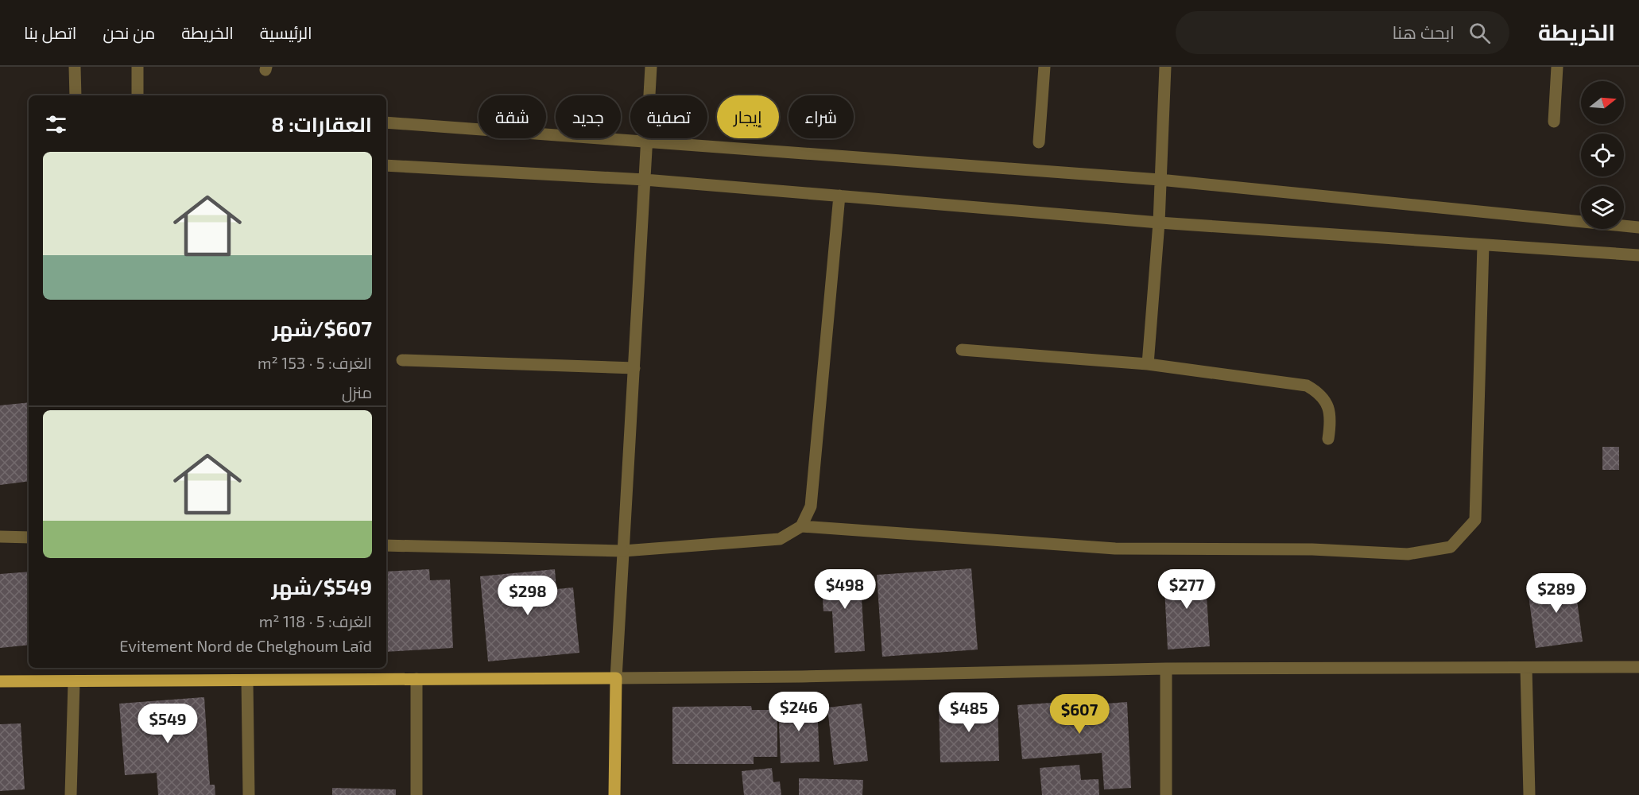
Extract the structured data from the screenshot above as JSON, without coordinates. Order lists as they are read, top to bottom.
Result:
{
  "north": "right",
  "page": {
    "header": "الخريطة",
    "search": "ابحث هنا",
    "nav": [
      "الرئيسية",
      "الخريطة",
      "من نحن",
      "اتصل بنا"
    ],
    "chip": [
      "شراء",
      "إيجار",
      "تصفية",
      "جديد",
      "شقة"
    ],
    "heading": "العقارات: 8",
    "list": [
      {
        "name": "$607/شهر",
        "note": "الغرف: 5 · 153 m² · منزل"
      },
      {
        "name": "$549/شهر",
        "note": "الغرف: 5 · 118 m² · Evitement Nord de Chelghoum Laîd"
      }
    ],
    "price": [
      "$498",
      "$277",
      "$289",
      "$298",
      "$246",
      "$485",
      "$607",
      "$549"
    ]
  }
}
